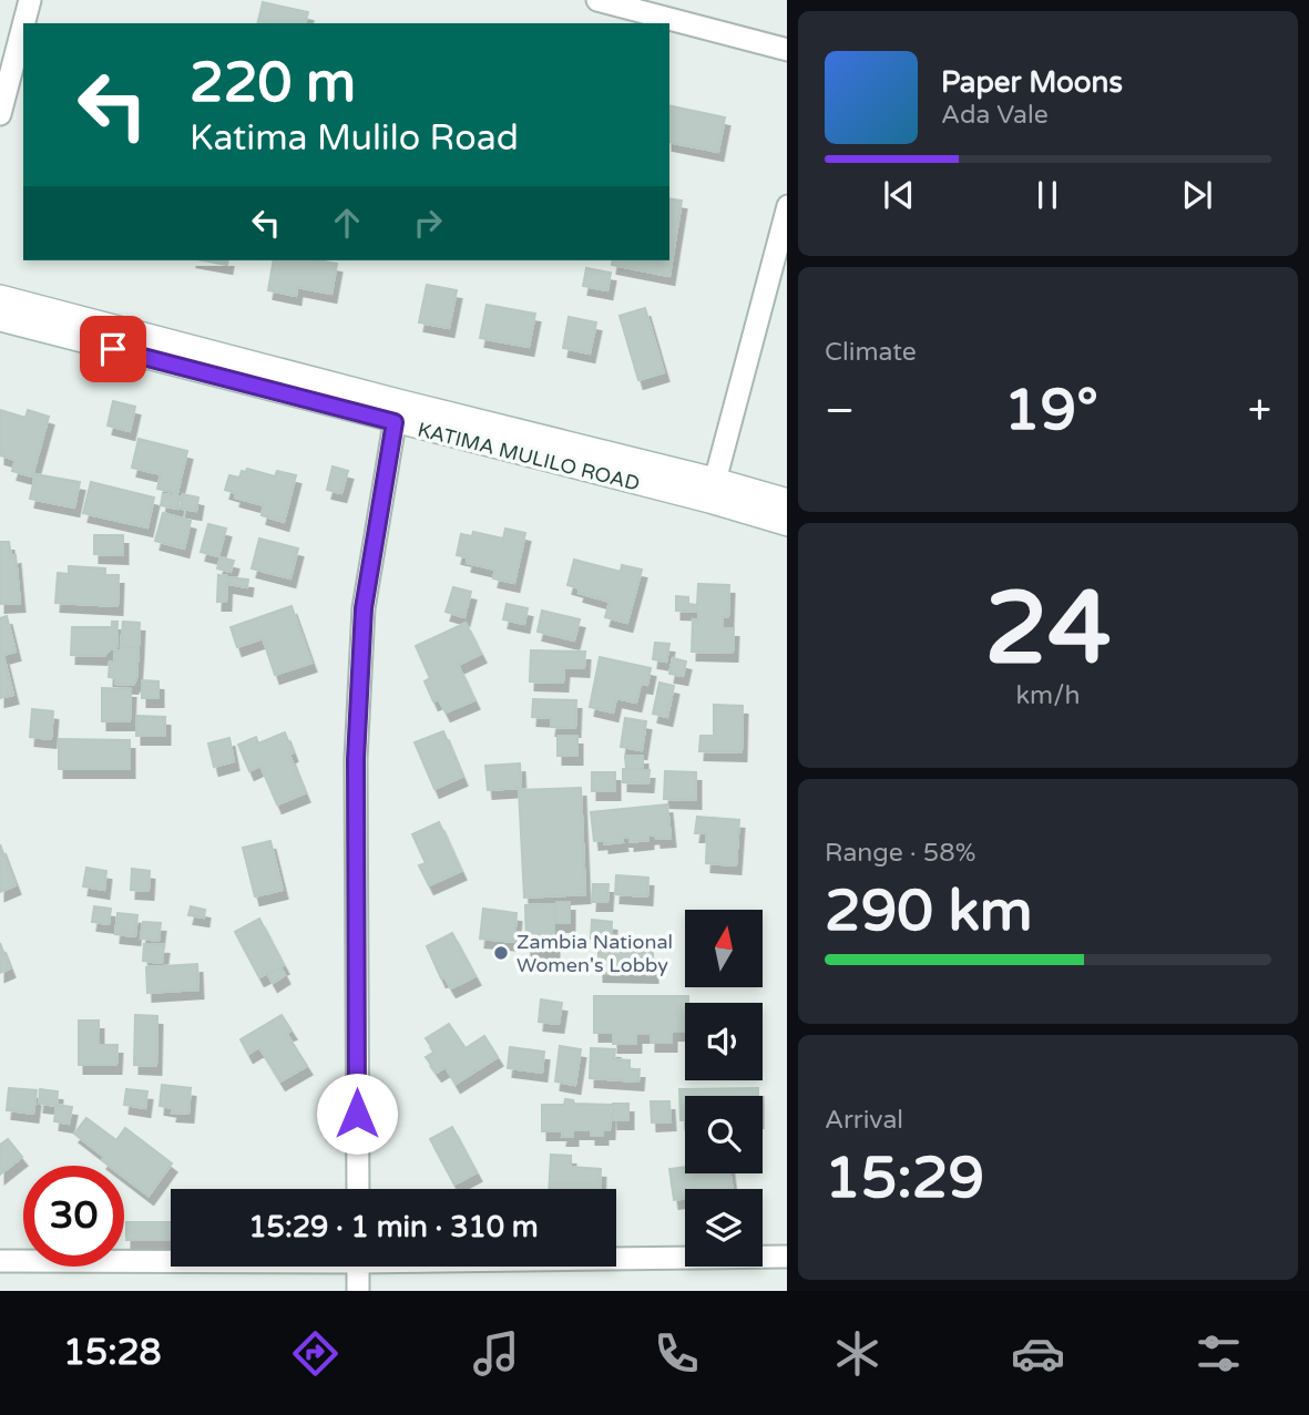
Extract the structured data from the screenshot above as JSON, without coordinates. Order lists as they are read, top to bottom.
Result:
{
  "streets": {
    "main road": ["KATIMA MULILO ROAD"]
  },
  "places": ["Zambia National Women's Lobby"],
  "north": "top",
  "page": {
    "turn": ["220 m", "Katima Mulilo Road"],
    "song": ["Paper Moons", "Ada Vale"],
    "tile": [
      "Climate",
      ["24", "km/h"],
      ["Range · 58%", "290 km"],
      ["Arrival", "15:29"]
    ],
    "heat": ["−", "19°", "+"],
    "limit": "30",
    "trip": "15:29 · 1 min · 310 m",
    "tabs": "15:28"
  }
}
